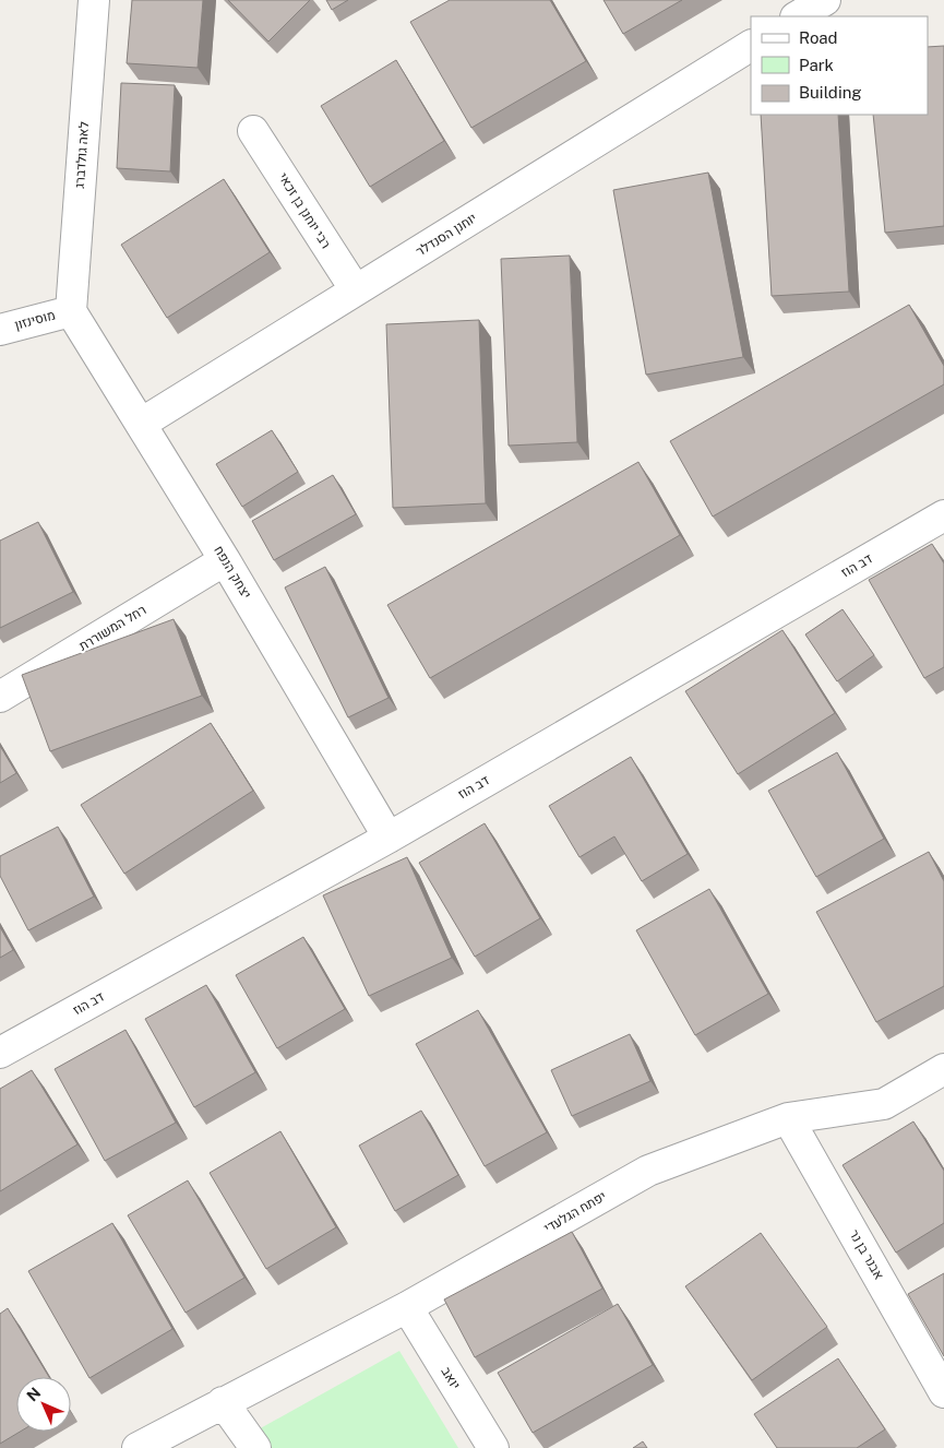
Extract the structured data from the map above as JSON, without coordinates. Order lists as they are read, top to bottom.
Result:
{
  "streets": {
    "street": [
      "לאה גולדברג",
      "רבי יוחנן בן זכאי",
      "יוחנן הסנדלר",
      "מוסינזון",
      "דב הוז",
      "יצחק הנפח",
      "רחל המשוררת",
      "יפתח הגלעדי",
      "אבנר בן נר",
      "יואב"
    ]
  },
  "crossings": [
    ["לאה גולדברג", "מוסינזון"],
    ["לאה גולדברג", "יצחק הנפח"],
    ["רבי יוחנן בן זכאי", "יוחנן הסנדלר"],
    ["יוחנן הסנדלר", "יצחק הנפח"],
    ["מוסינזון", "יצחק הנפח"],
    ["דב הוז", "יצחק הנפח"],
    ["יצחק הנפח", "רחל המשוררת"],
    ["יפתח הגלעדי", "אבנר בן נר"],
    ["יפתח הגלעדי", "יואב"]
  ],
  "legend": ["Road", "Park", "Building"],
  "north": "top left"
}
